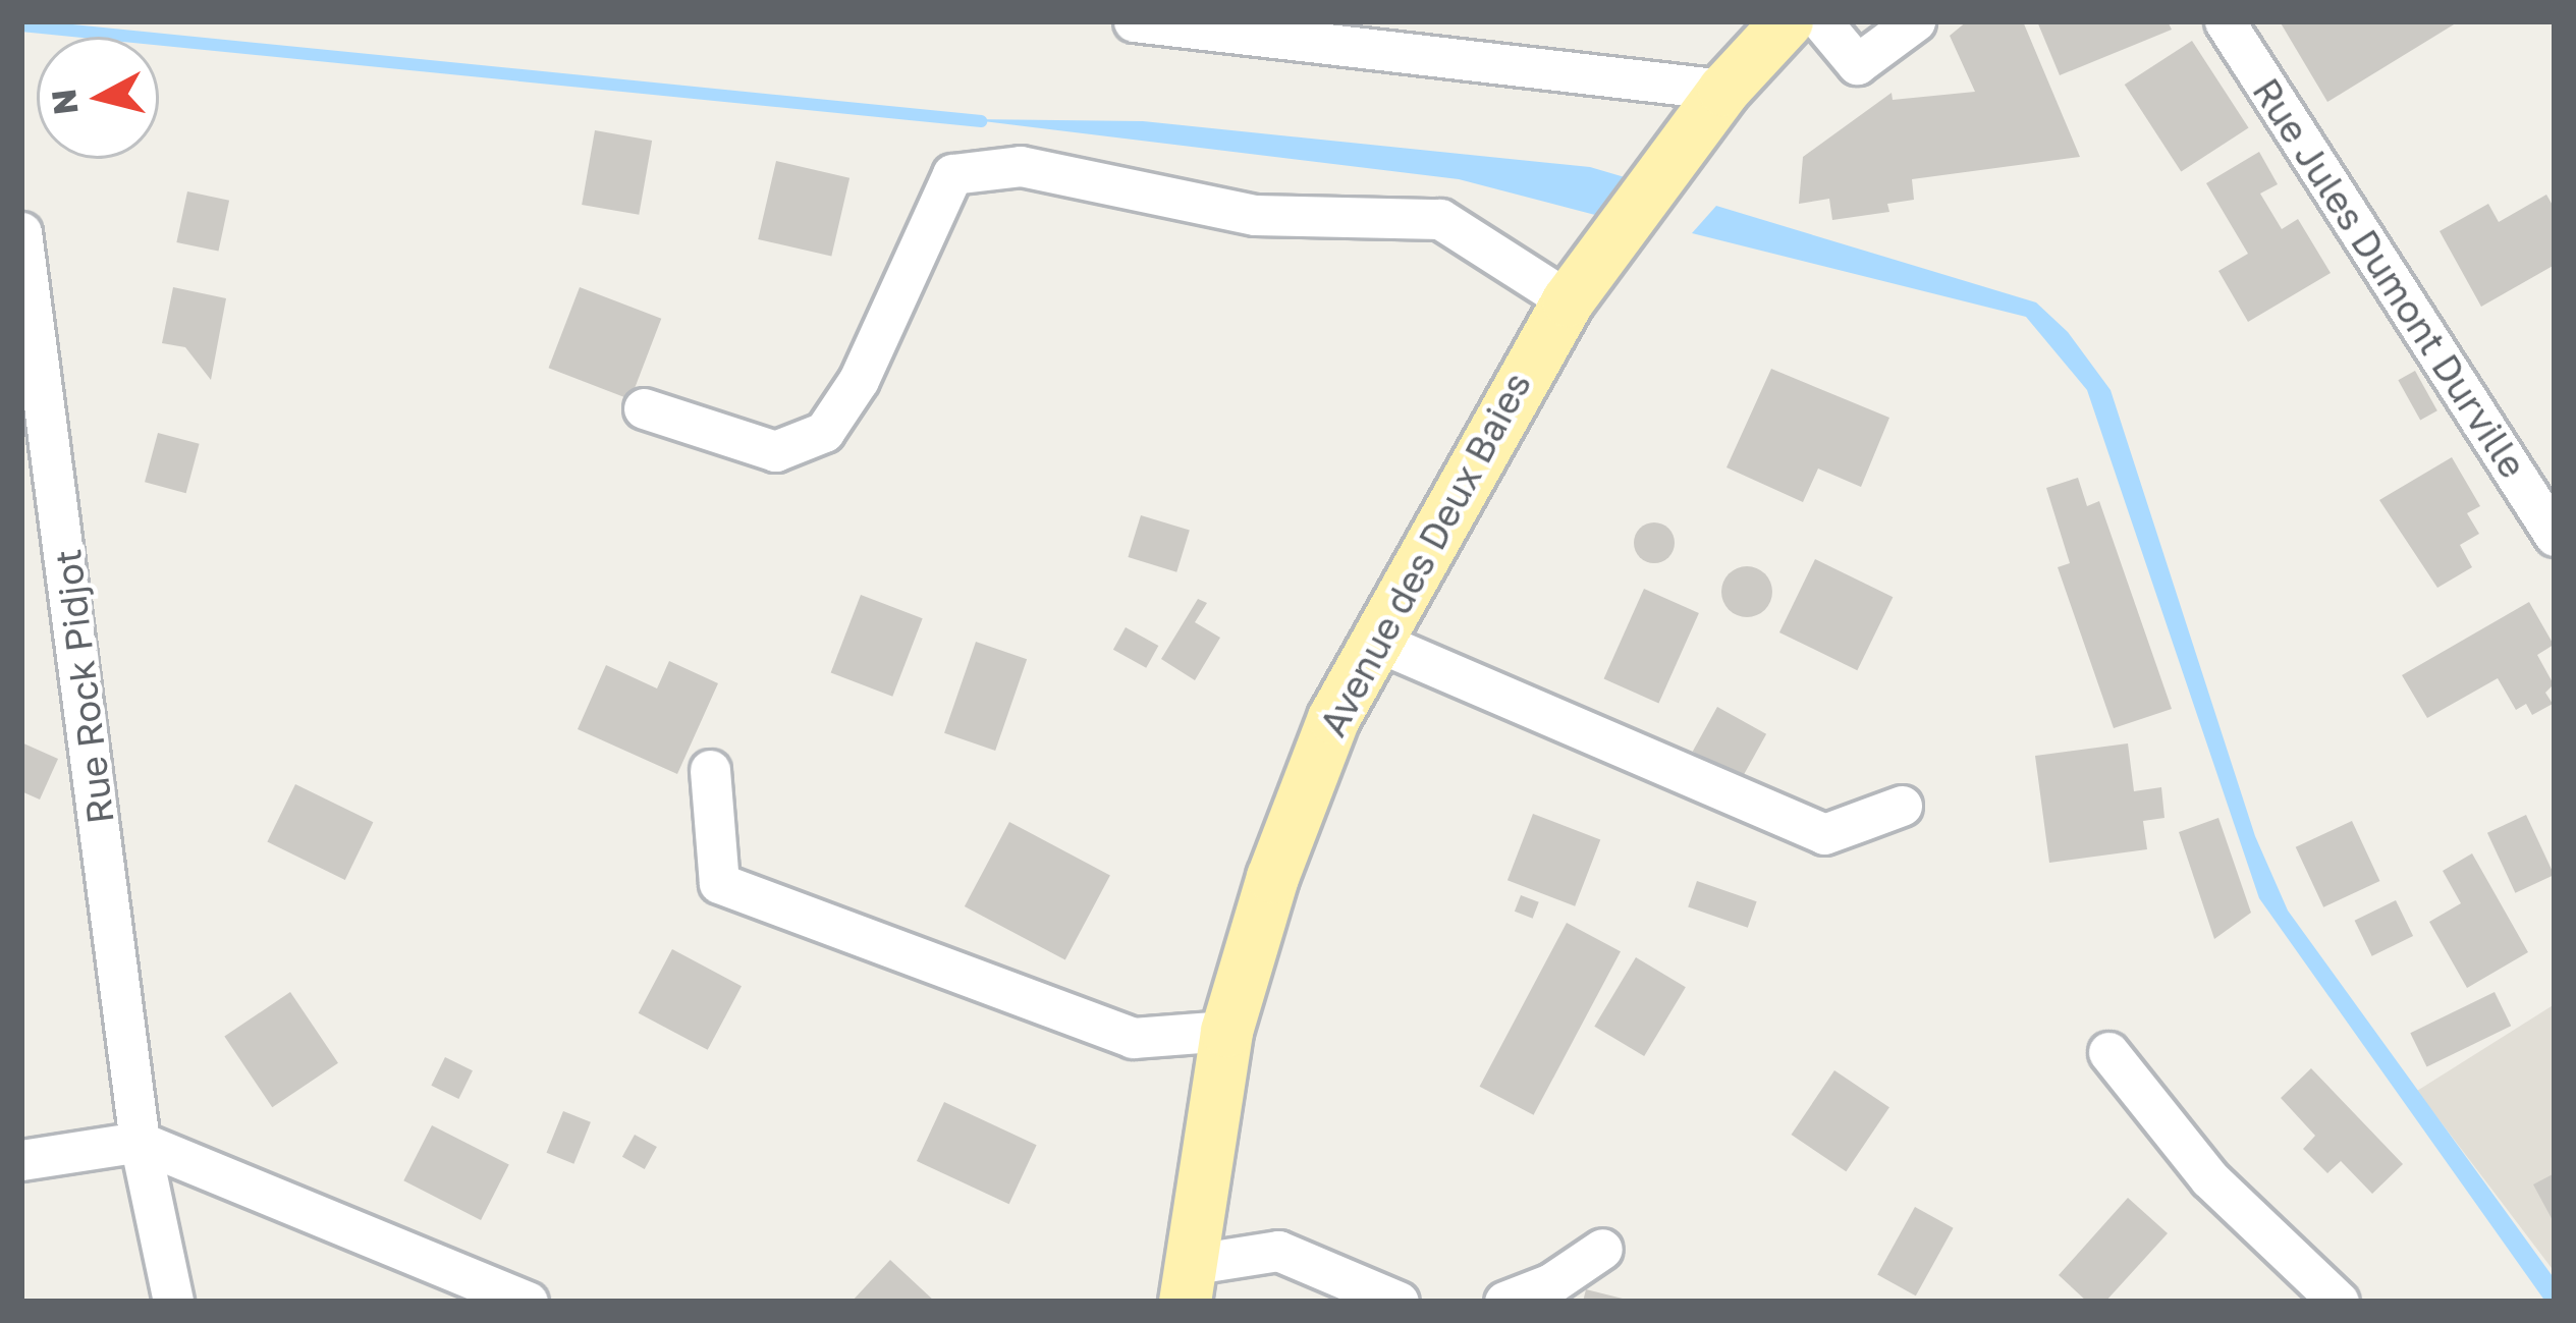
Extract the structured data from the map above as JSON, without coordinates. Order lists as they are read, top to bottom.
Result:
{
  "streets": {
    "main road": ["Avenue des Deux Baies"],
    "street": ["Rue Jules Dumont Durville", "Rue Rock Pidjot"]
  },
  "north": "left"
}
